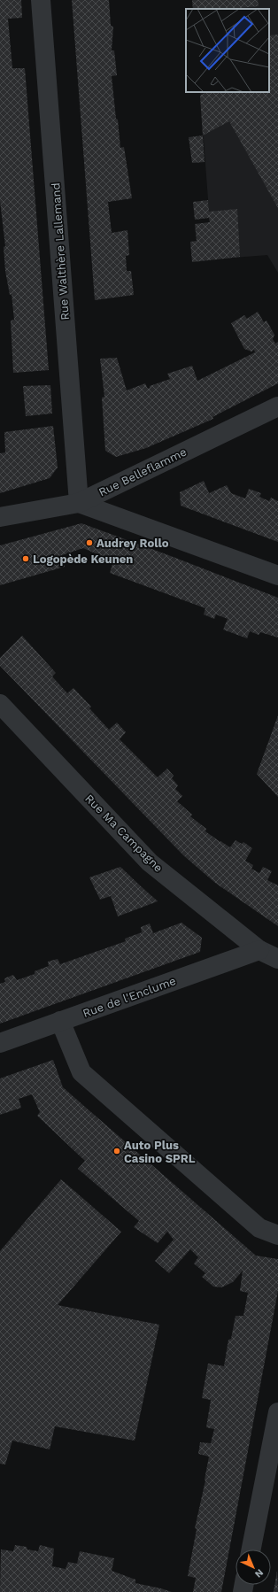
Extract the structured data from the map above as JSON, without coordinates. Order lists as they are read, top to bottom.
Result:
{
  "streets": {
    "street": [
      "Rue Walthère Lallemand",
      "Rue Belleflamme",
      "Rue Ma Campagne",
      "Rue de l'Enclume"
    ]
  },
  "crossings": [
    ["Rue Walthère Lallemand", "Rue Belleflamme"],
    ["Rue Ma Campagne", "Rue de l'Enclume"]
  ],
  "places": ["Audrey Rollo", "Logopède Keunen", "Auto Plus Casino SPRL"],
  "north": "bottom right"
}
